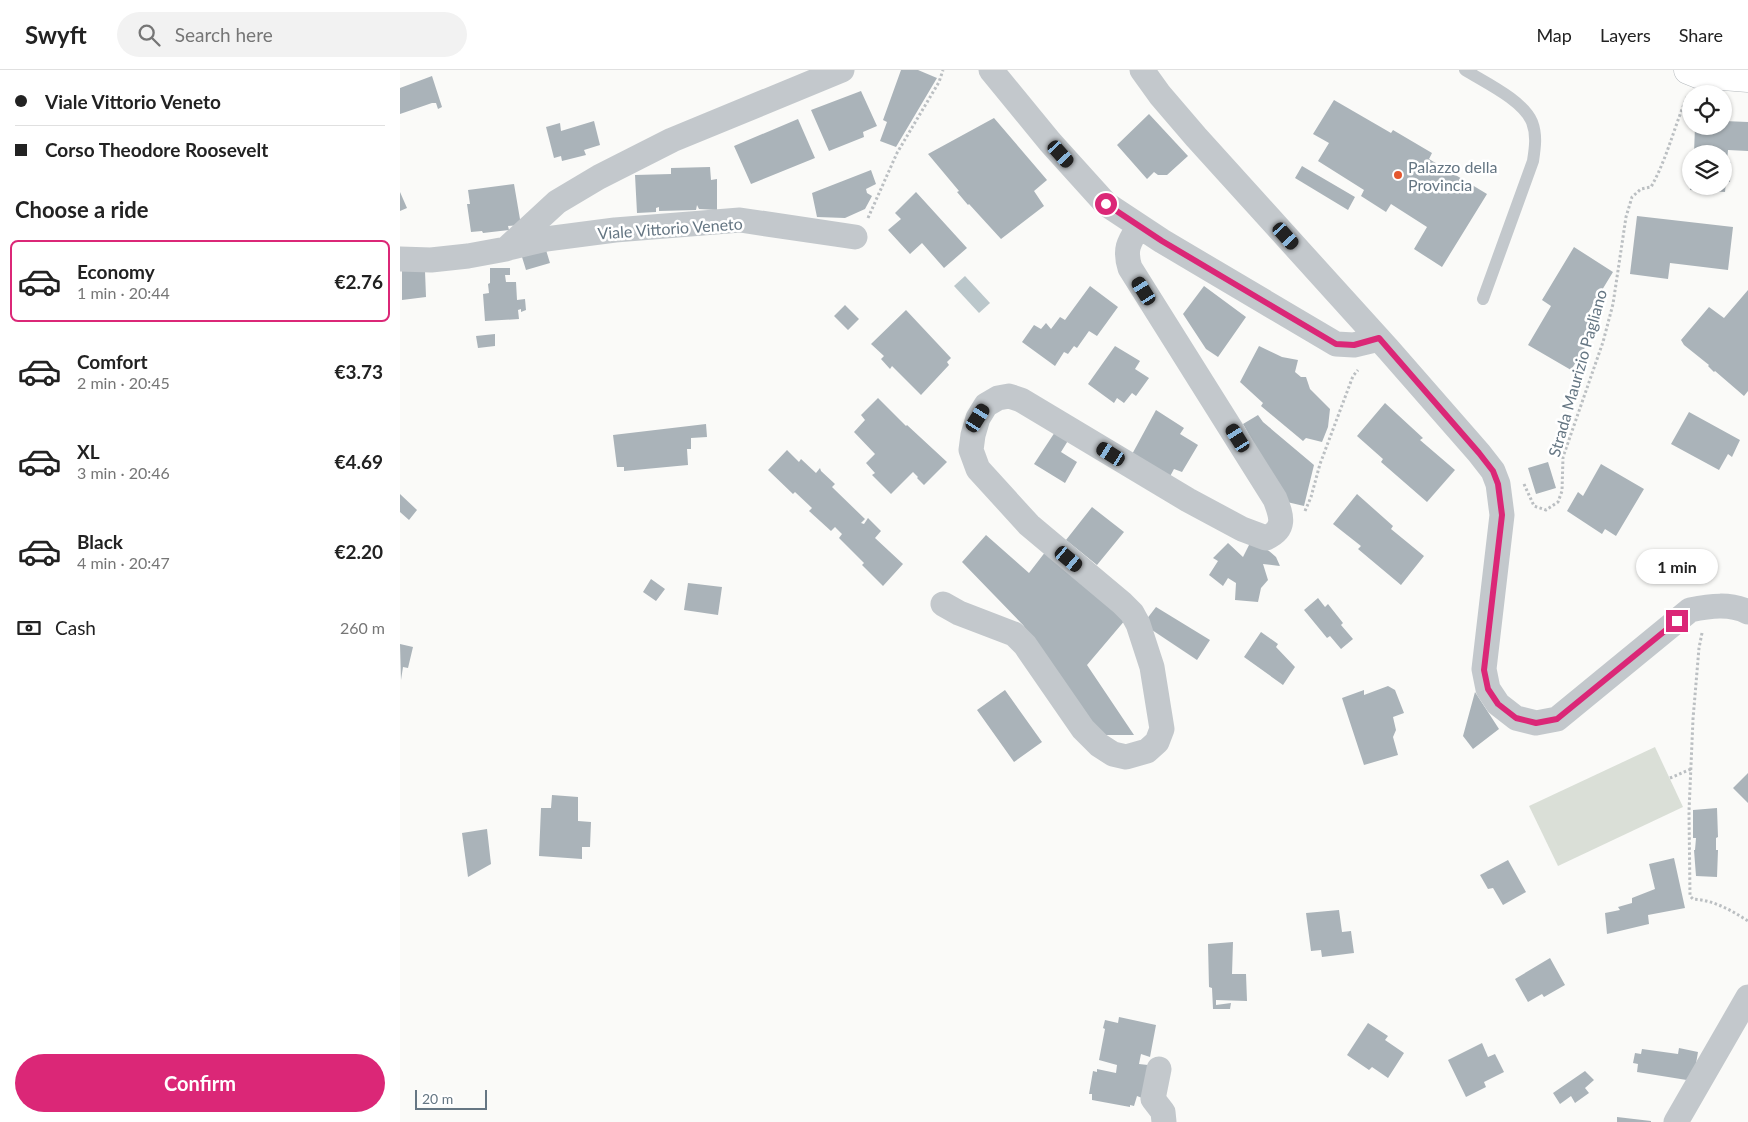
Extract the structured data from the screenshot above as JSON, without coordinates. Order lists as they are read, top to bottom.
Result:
{
  "streets": {
    "street": ["Viale Vittorio Veneto"],
    "path": ["Strada Maurizio Pagliano"]
  },
  "places": ["Palazzo della Provincia"],
  "scale_bar": "20 m",
  "page": {
    "header": "Swyft",
    "search": "Search here",
    "nav": ["Map", "Layers", "Share"],
    "banner": ["Viale Vittorio Veneto", "Corso Theodore Roosevelt"],
    "heading": "Choose a ride",
    "list": [
      {
        "name": "Economy",
        "note": "1 min · 20:44",
        "value": "€2.76"
      },
      {
        "name": "Comfort",
        "note": "2 min · 20:45",
        "value": "€3.73"
      },
      {
        "name": "XL",
        "note": "3 min · 20:46",
        "value": "€4.69"
      },
      {
        "name": "Black",
        "note": "4 min · 20:47",
        "value": "€2.20"
      }
    ],
    "bubble": "1 min",
    "pay": ["Cash", "260 m"],
    "buttons": "Confirm",
    "scale": "20 m"
  }
}
